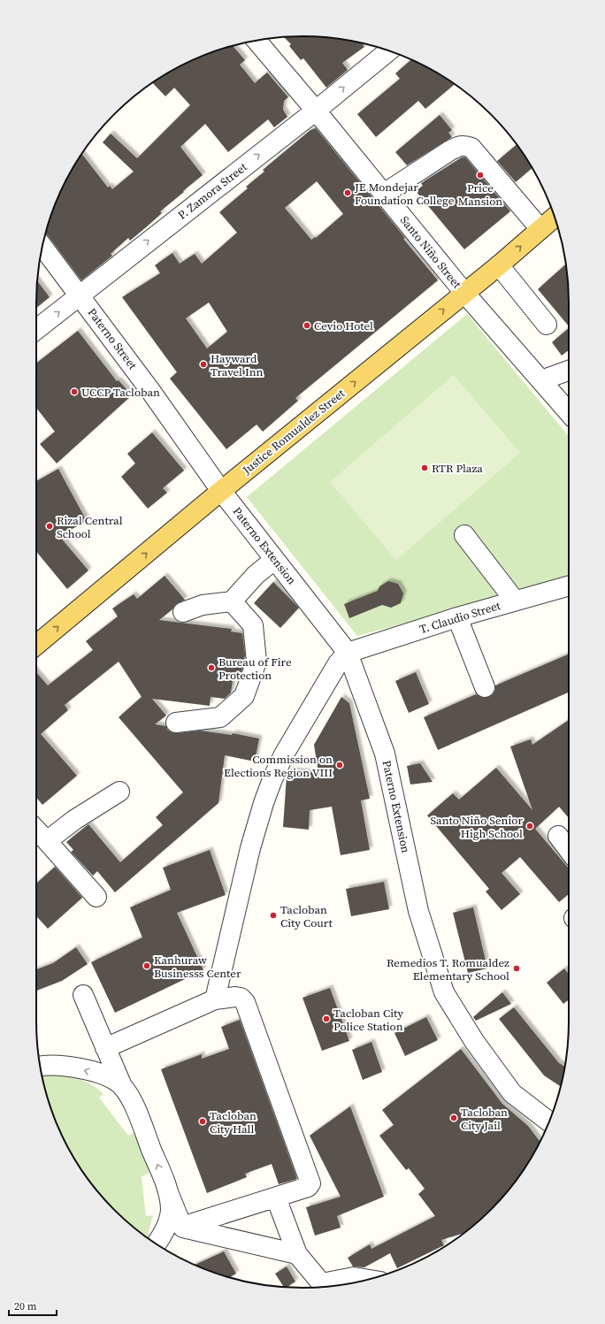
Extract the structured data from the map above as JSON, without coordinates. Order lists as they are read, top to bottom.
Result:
{
  "streets": {
    "main road": ["Justice Romualdez Street"],
    "street": [
      "P. Zamora Street",
      "Santo Niño Street",
      "Paterno Street",
      "Paterno Extension",
      "T. Claudio Street"
    ]
  },
  "crossings": [
    ["P. Zamora Street", "Santo Niño Street"],
    ["P. Zamora Street", "Paterno Street"],
    ["Santo Niño Street", "Justice Romualdez Street"],
    ["Paterno Street", "Justice Romualdez Street"],
    ["Paterno Street", "Paterno Extension"],
    ["Justice Romualdez Street", "Paterno Extension"],
    ["Paterno Extension", "T. Claudio Street"]
  ],
  "one_way": ["P. Zamora Street", "Justice Romualdez Street"],
  "places": [
    "Price Mansion",
    "JE Mondejar Foundation College",
    "Cevio Hotel",
    "Hayward Travel Inn",
    "UCCP Tacloban",
    "RTR Plaza",
    "Rizal Central School",
    "Bureau of Fire Protection",
    "Commission on Elections Region VIII",
    "Santo Niño Senior High School",
    "Tacloban City Court",
    "Kanhuraw Businesss Center",
    "Remedios T. Romualdez Elementary School",
    "Tacloban City Police Station",
    "Tacloban City Jail",
    "Tacloban City Hall"
  ],
  "scale_bar": "20 m"
}
